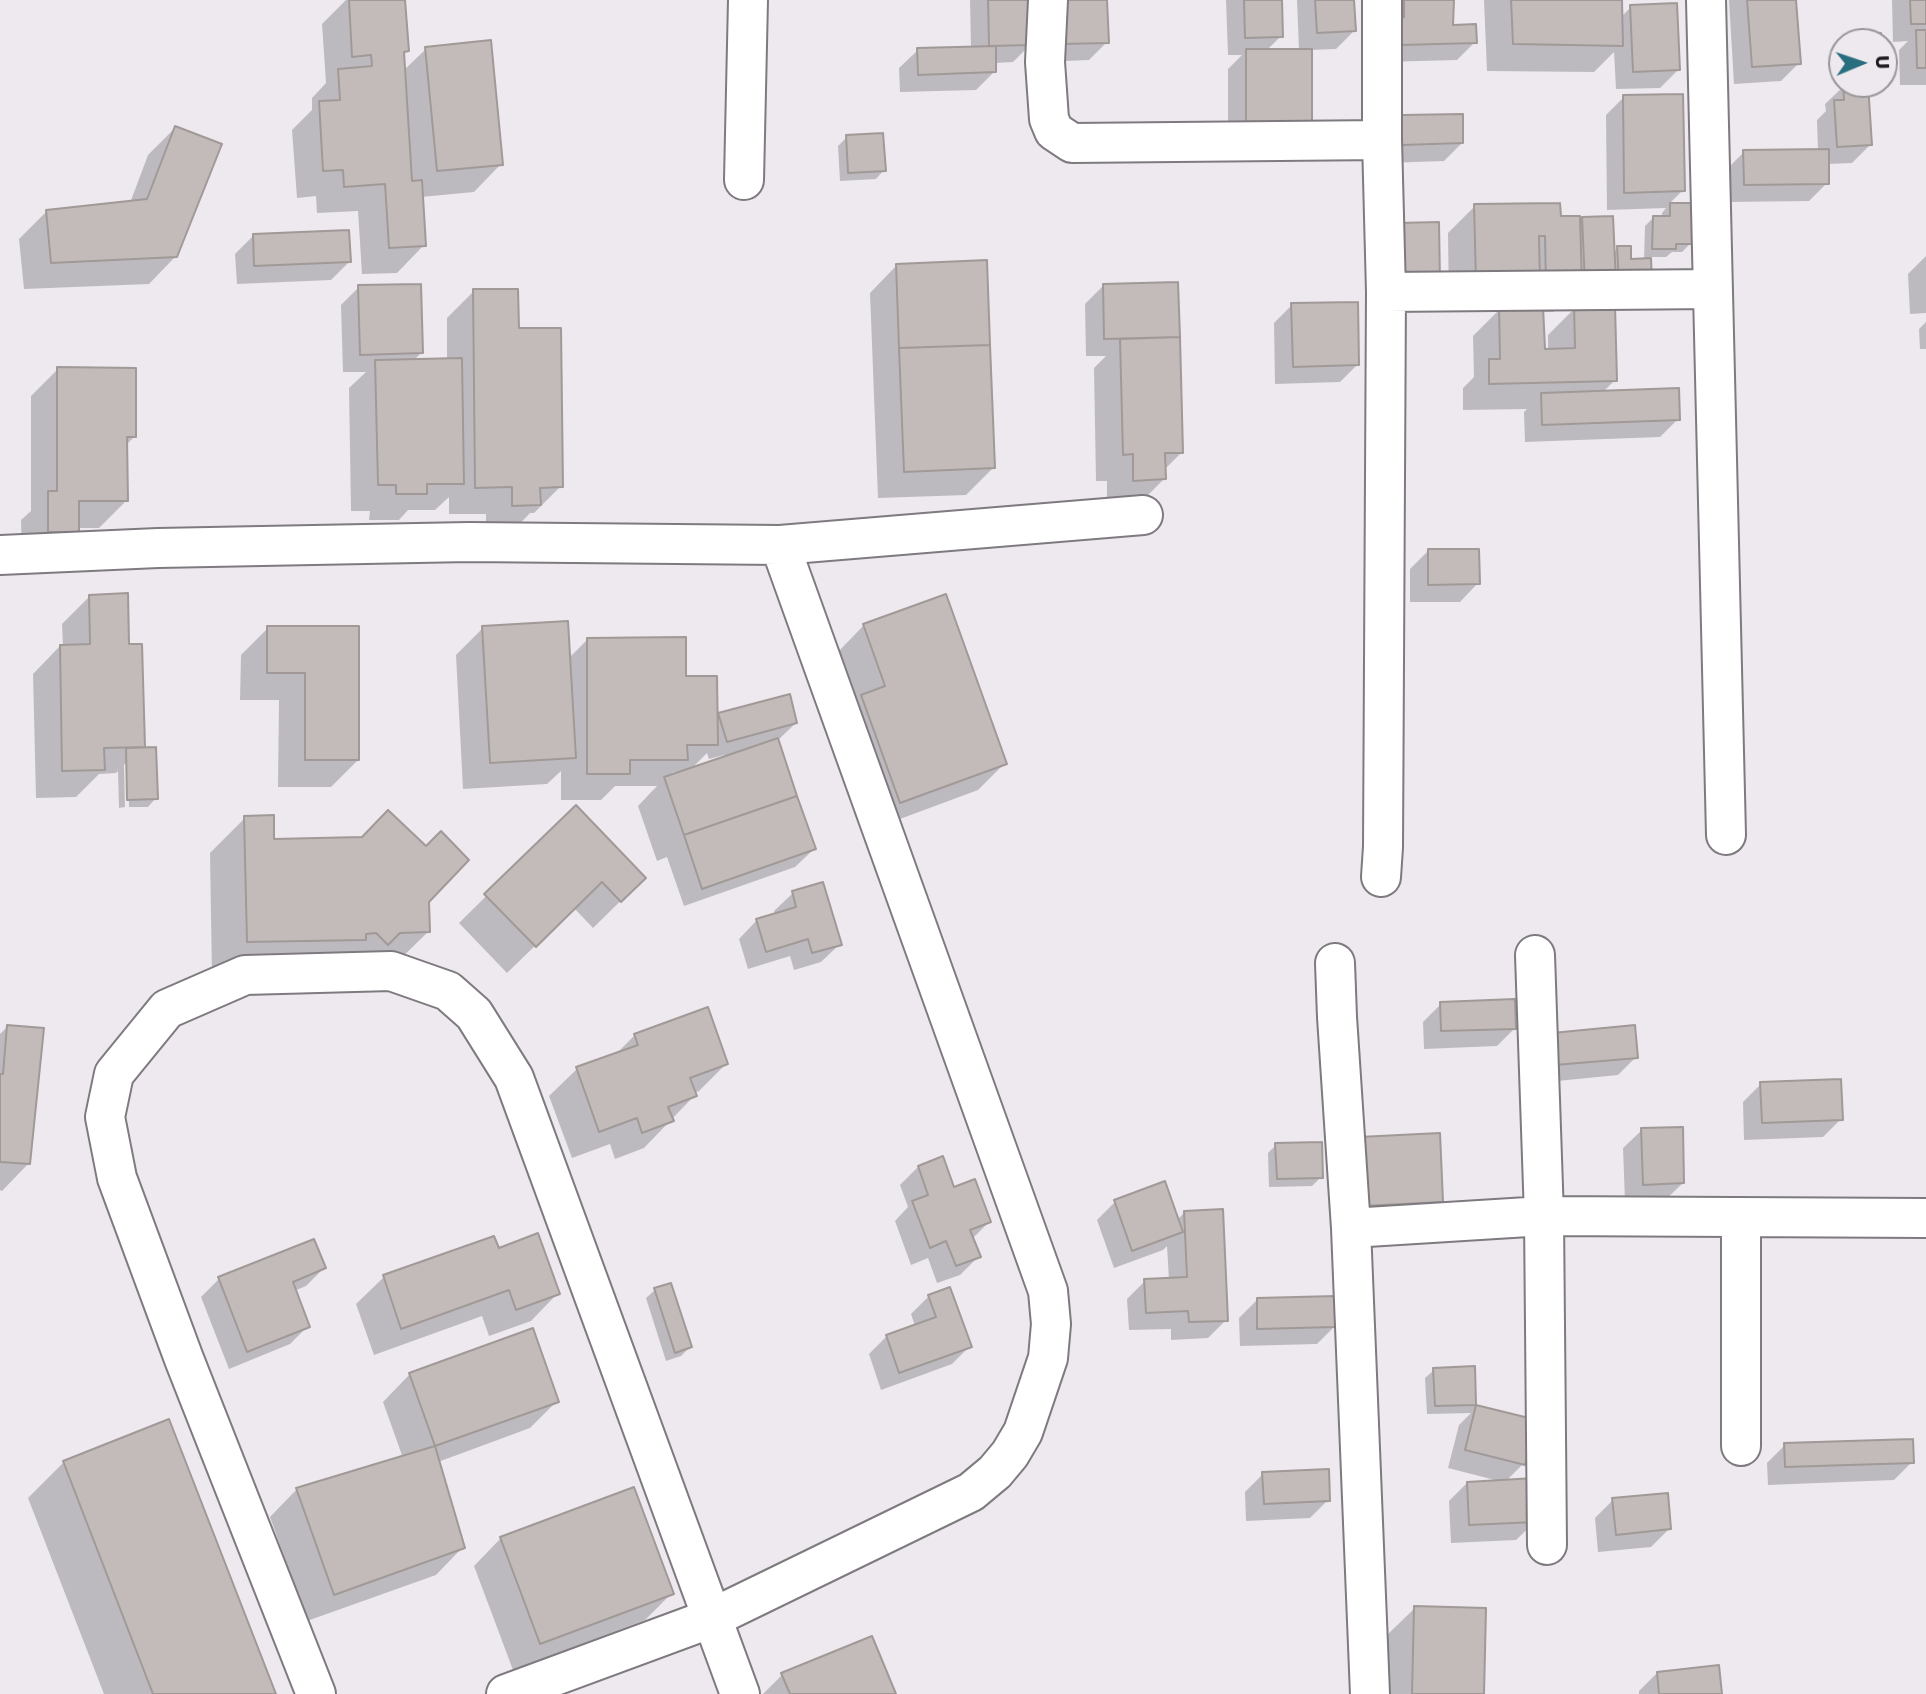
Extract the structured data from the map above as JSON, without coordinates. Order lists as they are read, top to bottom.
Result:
{
  "north": "right"
}
